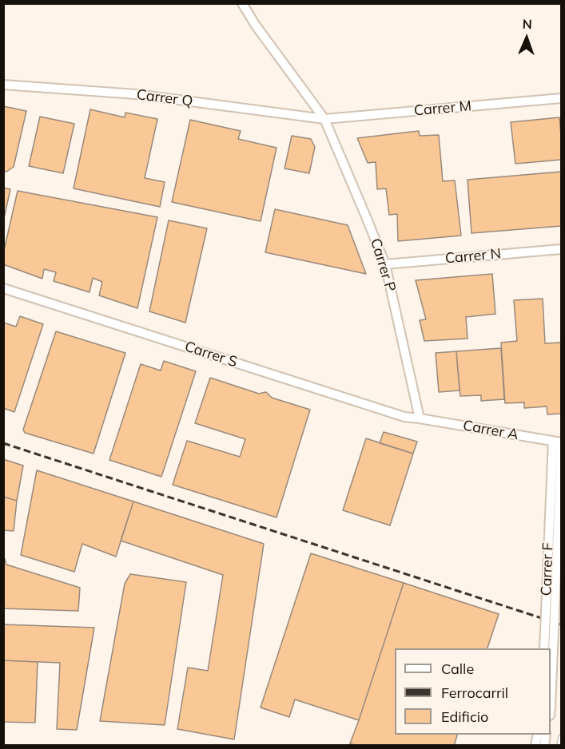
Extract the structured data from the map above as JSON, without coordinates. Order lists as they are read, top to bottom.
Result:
{
  "streets": {
    "street": [
      "Carrer Q",
      "Carrer M",
      "Carrer N",
      "Carrer P",
      "Carrer S",
      "Carrer A",
      "Carrer F"
    ]
  },
  "crossings": [
    ["Carrer Q", "Carrer M"],
    ["Carrer Q", "Carrer P"],
    ["Carrer M", "Carrer P"],
    ["Carrer N", "Carrer P"],
    ["Carrer P", "Carrer S"],
    ["Carrer P", "Carrer A"],
    ["Carrer S", "Carrer A"],
    ["Carrer A", "Carrer F"]
  ],
  "legend": ["Calle", "Ferrocarril", "Edificio"],
  "north": "top"
}
